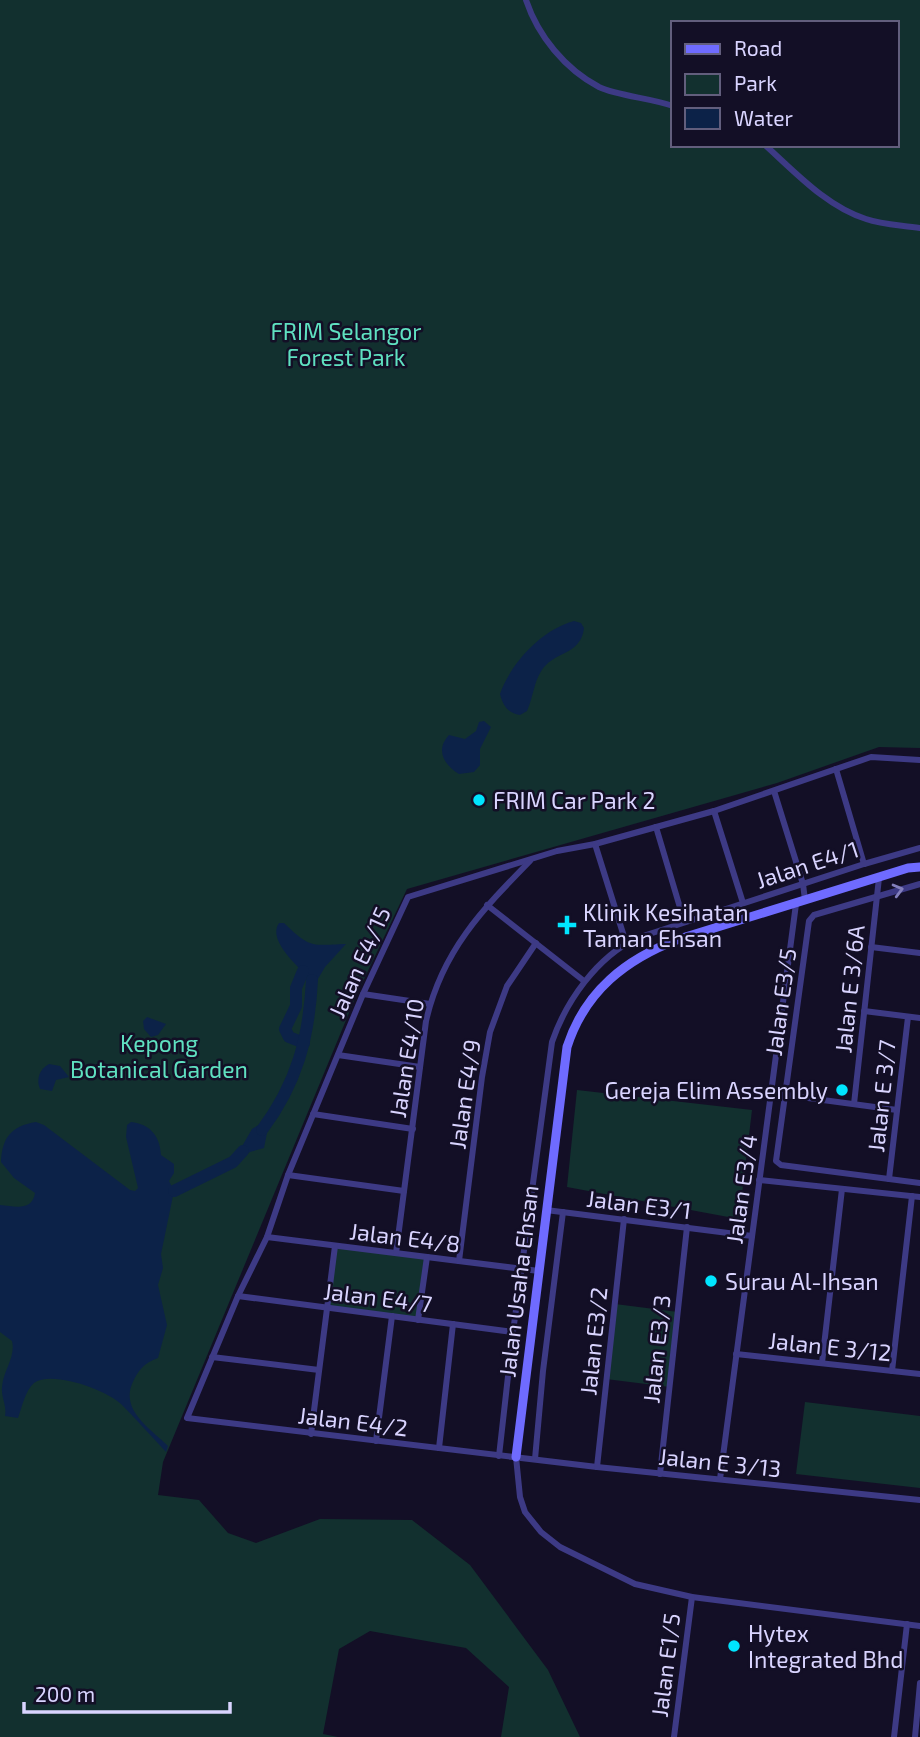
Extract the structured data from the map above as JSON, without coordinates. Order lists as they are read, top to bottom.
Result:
{
  "streets": {
    "street": [
      "Jalan E4/1",
      "Jalan E4/15",
      "Jalan E 3/6A",
      "Jalan E3/5",
      "Jalan E4/10",
      "Jalan E4/9",
      "Jalan E 3/7",
      "Jalan E3/4",
      "Jalan E3/1",
      "Jalan E4/8",
      "Jalan Usaha Ehsan",
      "Jalan E4/7",
      "Jalan E3/2",
      "Jalan E 3/12",
      "Jalan E3/3",
      "Jalan E4/2",
      "Jalan E 3/13",
      "Jalan E1/5"
    ]
  },
  "crossings": [
    ["Jalan E4/1", "Jalan E3/4"],
    ["Jalan E4/1", "Jalan E4/8"],
    ["Jalan E4/1", "Jalan E4/7"],
    ["Jalan E4/1", "Jalan E4/2"],
    ["Jalan E4/15", "Jalan E4/10"],
    ["Jalan E4/15", "Jalan E3/4"],
    ["Jalan E4/15", "Jalan E4/8"],
    ["Jalan E4/15", "Jalan E4/7"],
    ["Jalan E4/15", "Jalan E4/2"],
    ["Jalan E 3/6A", "Jalan E3/5"],
    ["Jalan E 3/6A", "Jalan Usaha Ehsan"],
    ["Jalan E3/5", "Jalan E 3/7"],
    ["Jalan E4/10", "Jalan E4/8"],
    ["Jalan E4/9", "Jalan E4/8"],
    ["Jalan E3/4", "Jalan E3/1"],
    ["Jalan E3/4", "Jalan Usaha Ehsan"],
    ["Jalan E3/4", "Jalan E 3/12"],
    ["Jalan E3/4", "Jalan E 3/13"],
    ["Jalan E3/1", "Jalan Usaha Ehsan"],
    ["Jalan E3/1", "Jalan E3/2"],
    ["Jalan E3/1", "Jalan E3/3"],
    ["Jalan E3/1", "Jalan E 3/13"],
    ["Jalan E4/8", "Jalan Usaha Ehsan"],
    ["Jalan Usaha Ehsan", "Jalan E4/2"],
    ["Jalan Usaha Ehsan", "Jalan E 3/13"],
    ["Jalan Usaha Ehsan", "Jalan E1/5"],
    ["Jalan E3/2", "Jalan E 3/13"],
    ["Jalan E3/3", "Jalan E 3/13"],
    ["Jalan E4/2", "Jalan E 3/13"]
  ],
  "parks": ["FRIM Selangor Forest Park", "Kepong Botanical Garden"],
  "places": {
    "other": [
      "FRIM Car Park 2",
      "Gereja Elim Assembly",
      "Surau Al-Ihsan",
      "Hytex Integrated Bhd"
    ],
    "health": ["Klinik Kesihatan Taman Ehsan"]
  },
  "legend": ["Road", "Park", "Water"],
  "scale_bar": "200 m"
}
